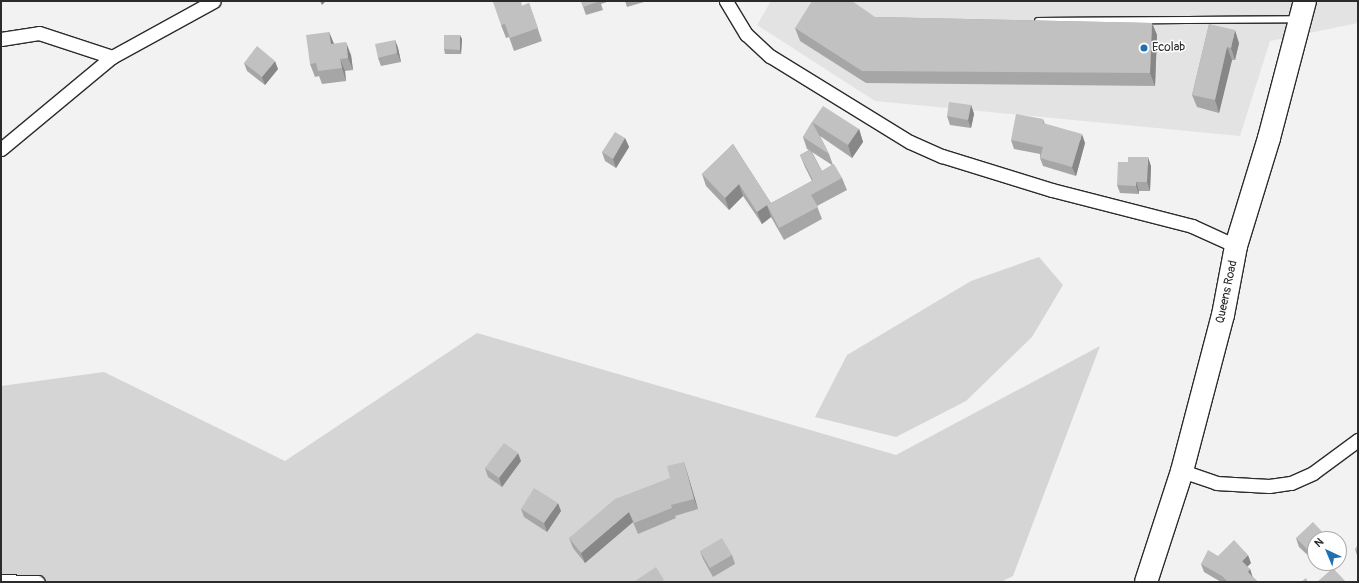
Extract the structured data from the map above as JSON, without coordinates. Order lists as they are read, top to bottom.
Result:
{
  "streets": {
    "highway": ["Queens Road"]
  },
  "places": ["Ecolab"],
  "north": "top left"
}
